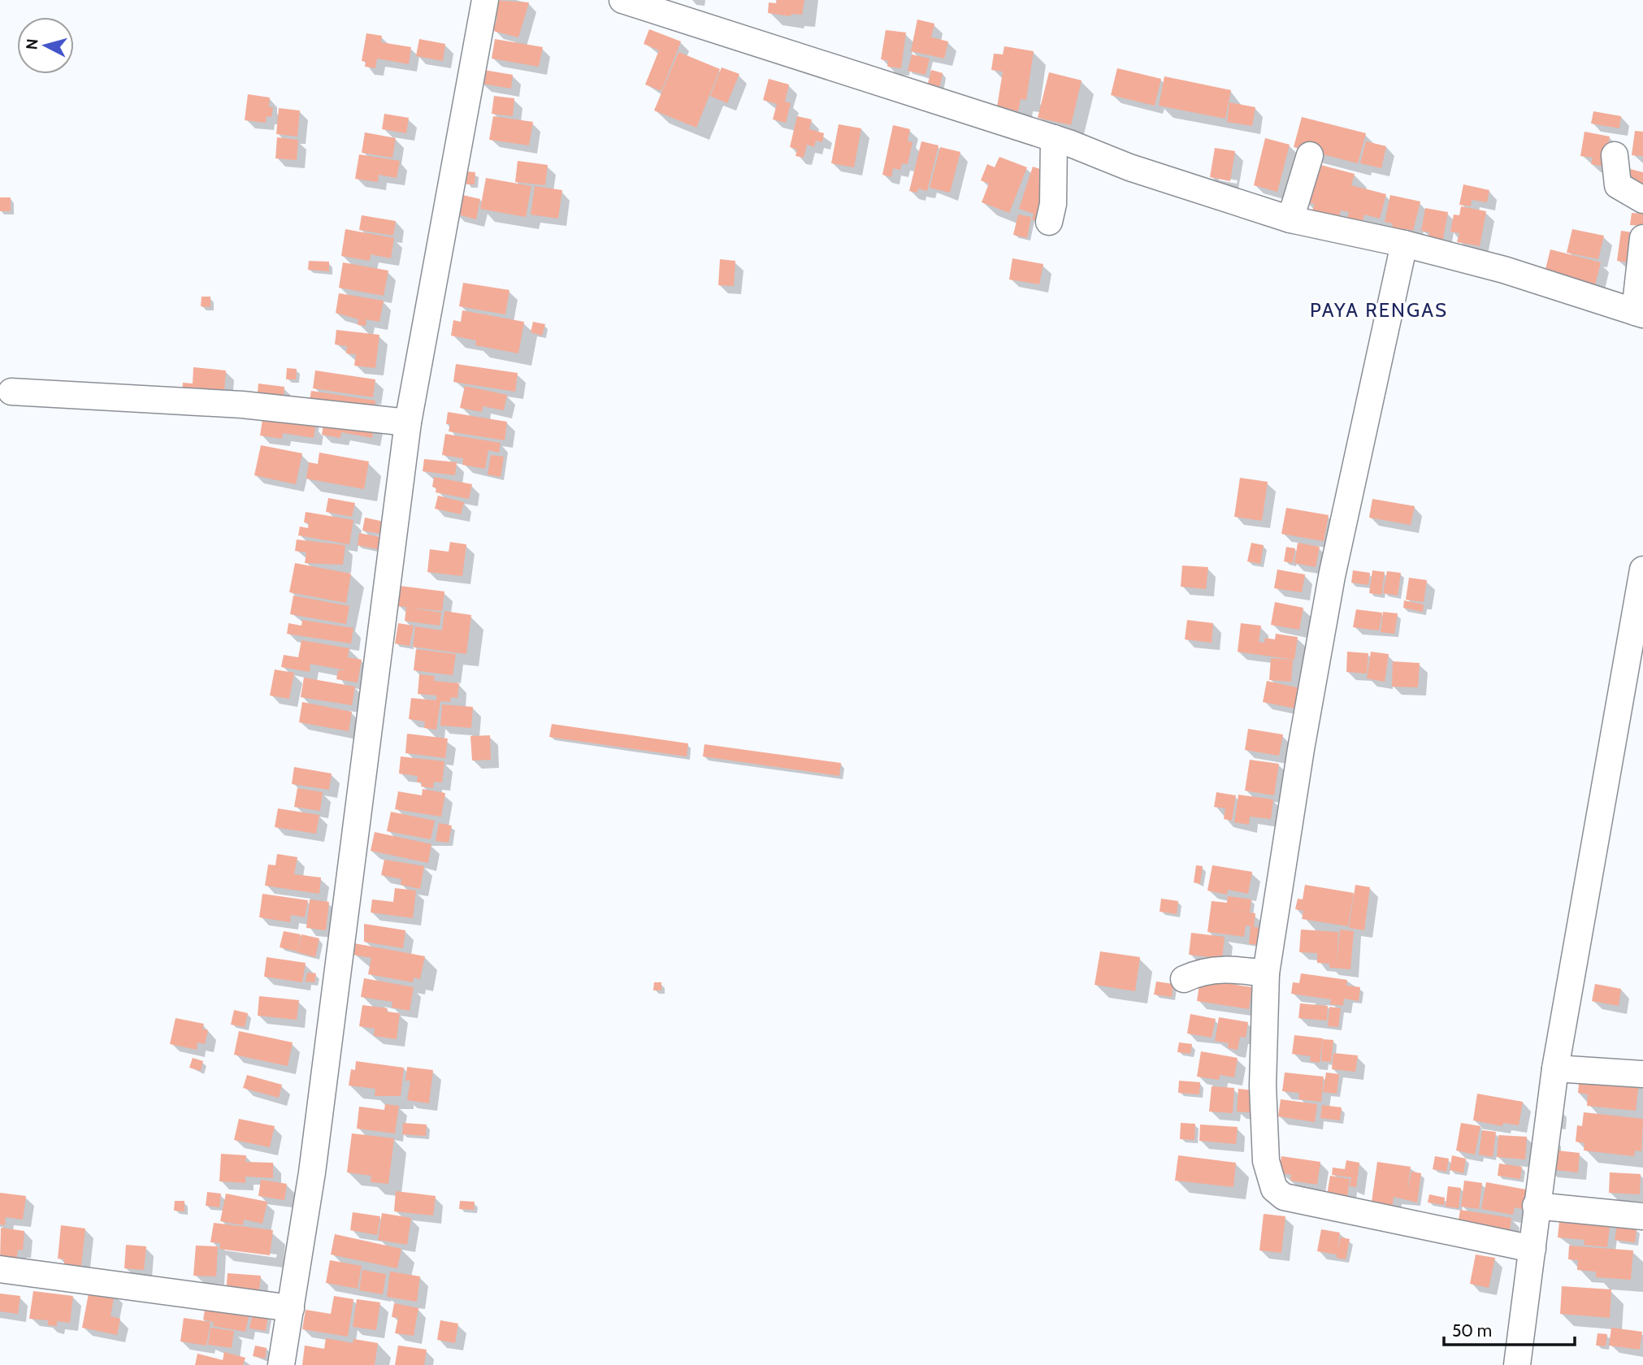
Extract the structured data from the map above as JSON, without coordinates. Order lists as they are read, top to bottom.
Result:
{
  "districts": ["PAYA RENGAS"],
  "scale_bar": "50 m",
  "north": "left"
}
